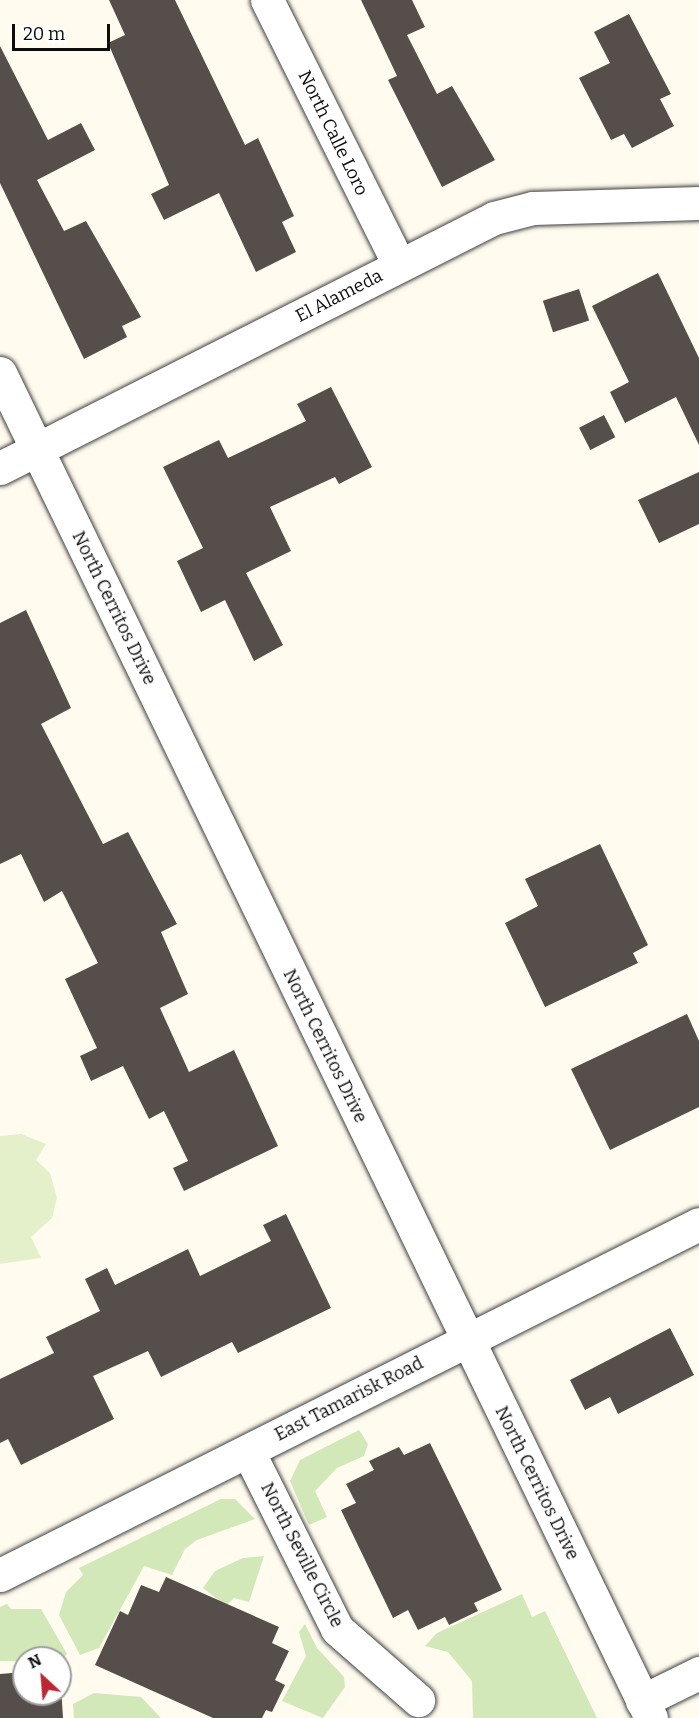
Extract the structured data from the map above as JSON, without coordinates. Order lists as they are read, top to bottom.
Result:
{
  "streets": {
    "street": [
      "North Calle Loro",
      "El Alameda",
      "North Cerritos Drive",
      "East Tamarisk Road",
      "North Seville Circle"
    ]
  },
  "crossings": [
    ["North Calle Loro", "El Alameda"],
    ["El Alameda", "North Cerritos Drive"],
    ["North Cerritos Drive", "East Tamarisk Road"],
    ["East Tamarisk Road", "North Seville Circle"]
  ],
  "scale_bar": "20 m",
  "north": "top left"
}
